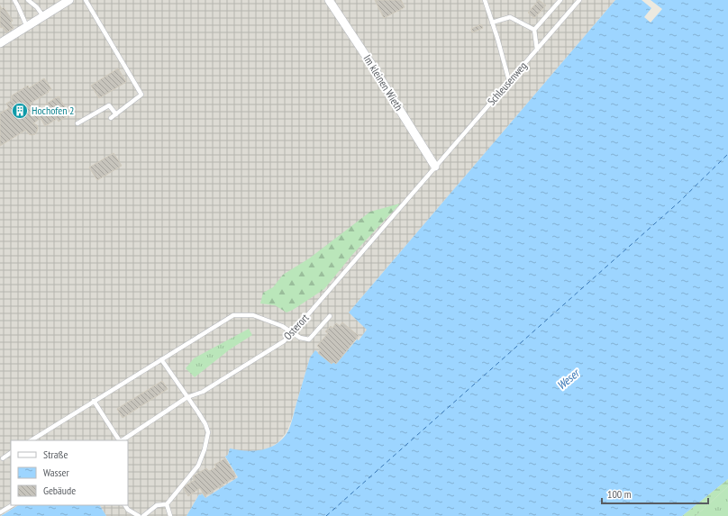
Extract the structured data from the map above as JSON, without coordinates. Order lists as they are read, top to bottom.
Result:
{
  "streets": {
    "street": ["Im kleinen Wieth"],
    "lane": ["Schleusenweg", "Osterort"]
  },
  "crossings": [
    ["Im kleinen Wieth", "Schleusenweg"],
    ["Im kleinen Wieth", "Osterort"],
    ["Schleusenweg", "Osterort"]
  ],
  "water": ["Weser"],
  "places": {
    "building": ["Hochofen 2"]
  },
  "legend": ["Straße", "Wasser", "Gebäude"],
  "scale_bar": "100 m"
}
